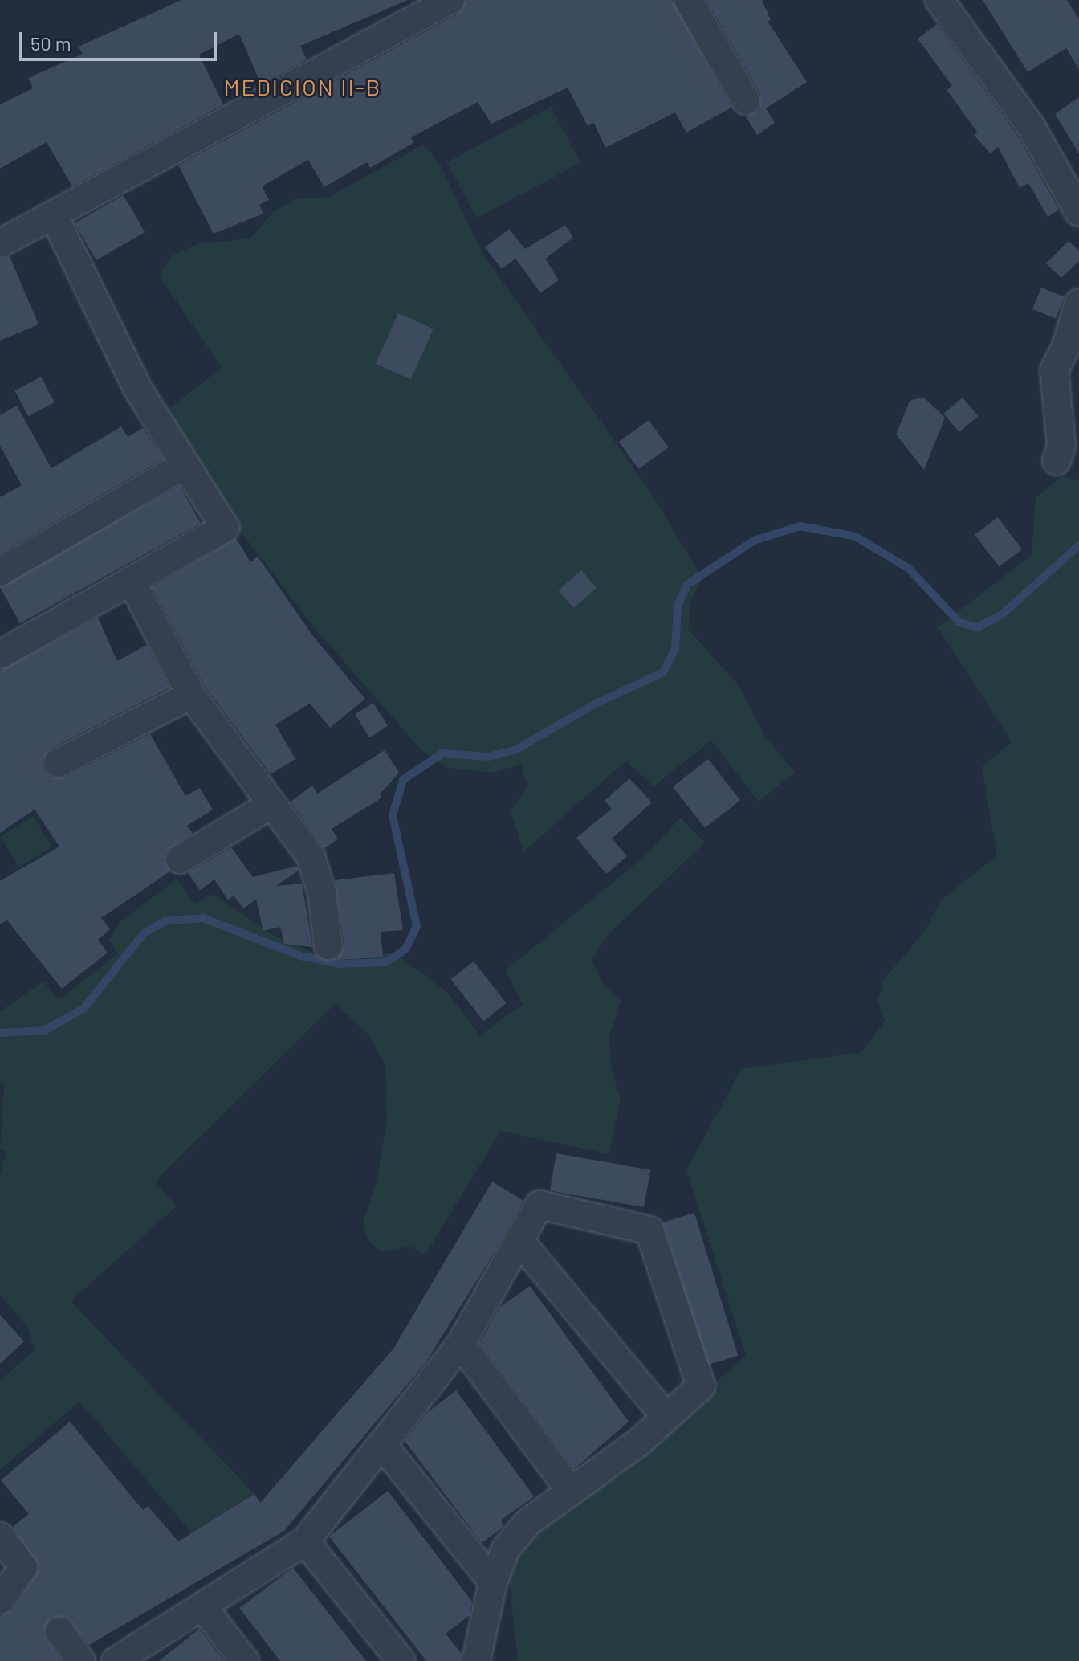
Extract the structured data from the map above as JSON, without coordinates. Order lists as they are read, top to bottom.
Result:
{
  "districts": ["MEDICION II-B"],
  "scale_bar": "50 m"
}
